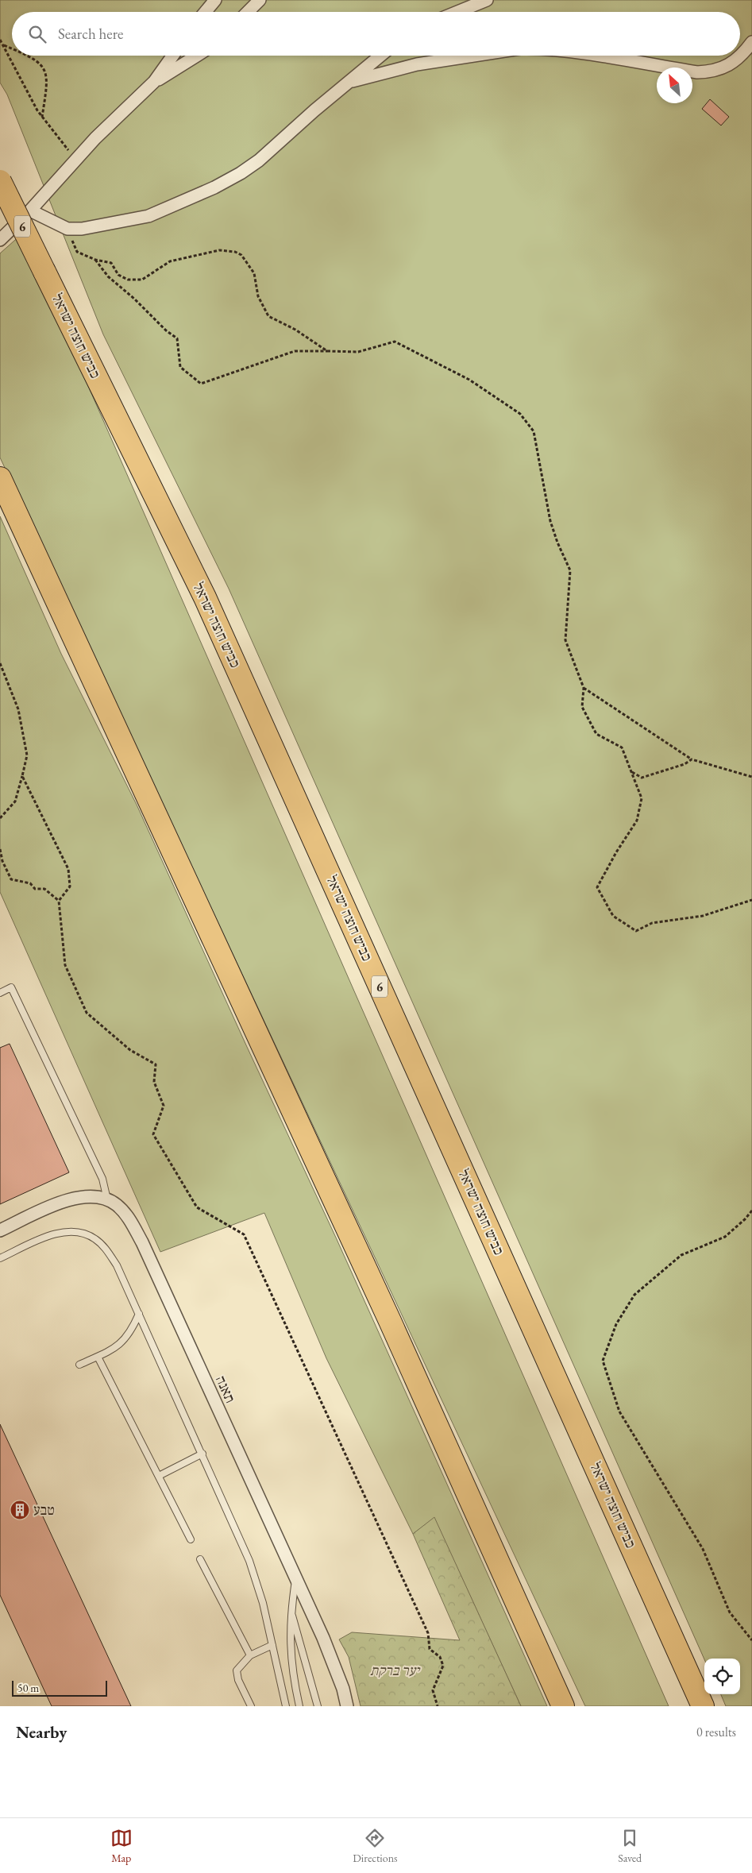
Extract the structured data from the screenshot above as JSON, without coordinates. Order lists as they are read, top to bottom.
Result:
{
  "streets": {
    "highway": ["6", "כביש חוצה ישראל"],
    "street": ["תאנה"]
  },
  "parks": ["יער ברקת"],
  "places": {
    "building": ["טבע"]
  },
  "scale_bar": "50 m",
  "north": "top left",
  "page": {
    "search": "Search here",
    "scale": "50 m",
    "heading": ["Nearby", "0 results"],
    "nav": ["Map", "Directions", "Saved"]
  }
}
